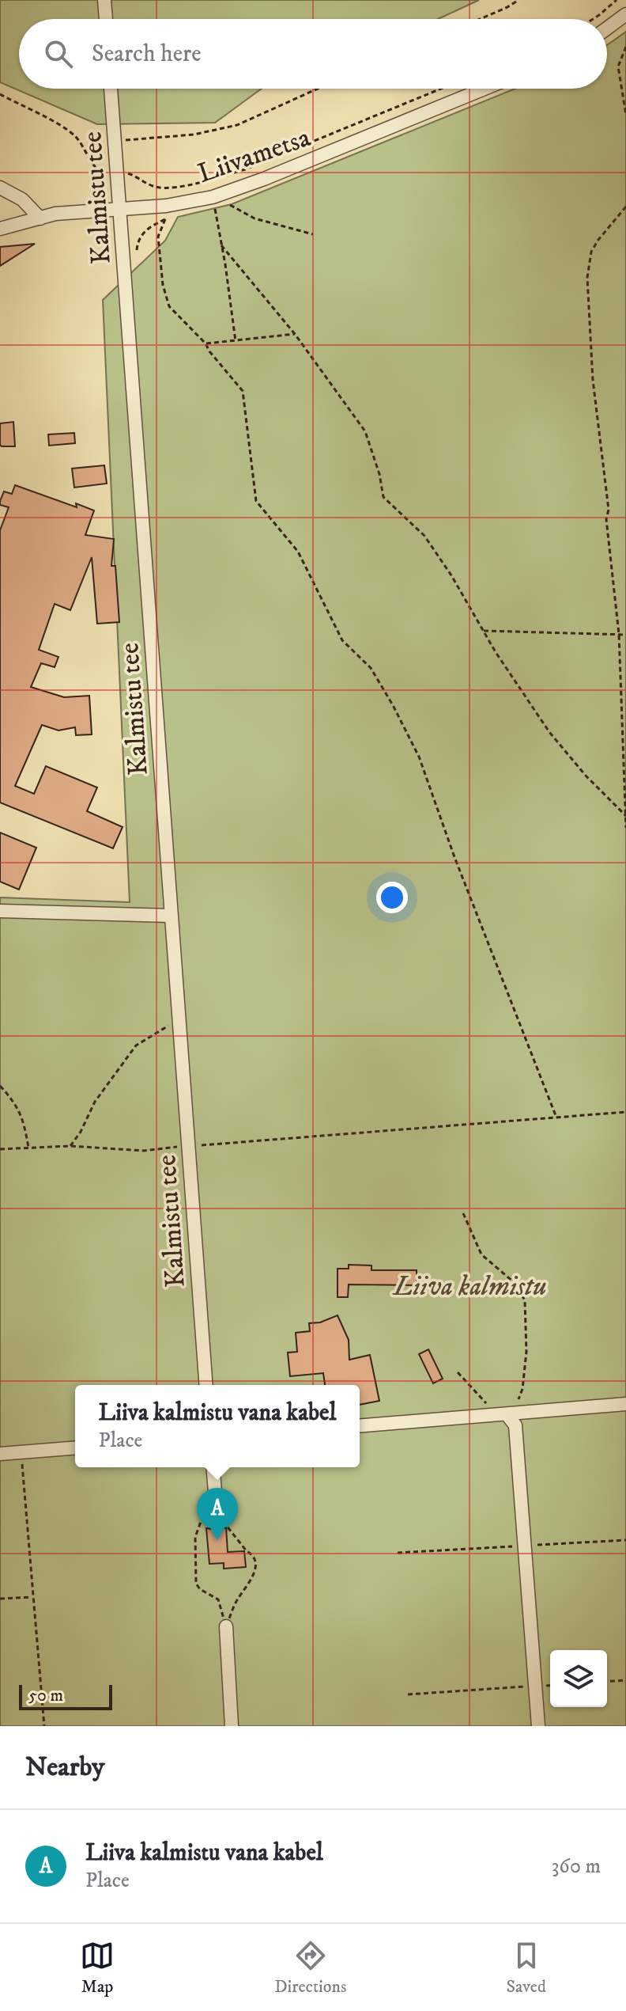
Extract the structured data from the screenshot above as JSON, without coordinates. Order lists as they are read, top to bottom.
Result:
{
  "streets": {
    "street": ["Liivametsa", "Kalmistu tee"]
  },
  "crossings": [
    ["Liivametsa", "Kalmistu tee"]
  ],
  "parks": ["Liiva kalmistu"],
  "scale_bar": "50 m",
  "page": {
    "search": "Search here",
    "popup": ["Liiva kalmistu vana kabel", "Place"],
    "pins": "A",
    "scale": "50 m",
    "heading": "Nearby",
    "list": [
      {
        "mark": "A",
        "name": "Liiva kalmistu vana kabel",
        "note": "Place",
        "value": "360 m"
      }
    ],
    "nav": ["Map", "Directions", "Saved"]
  }
}
